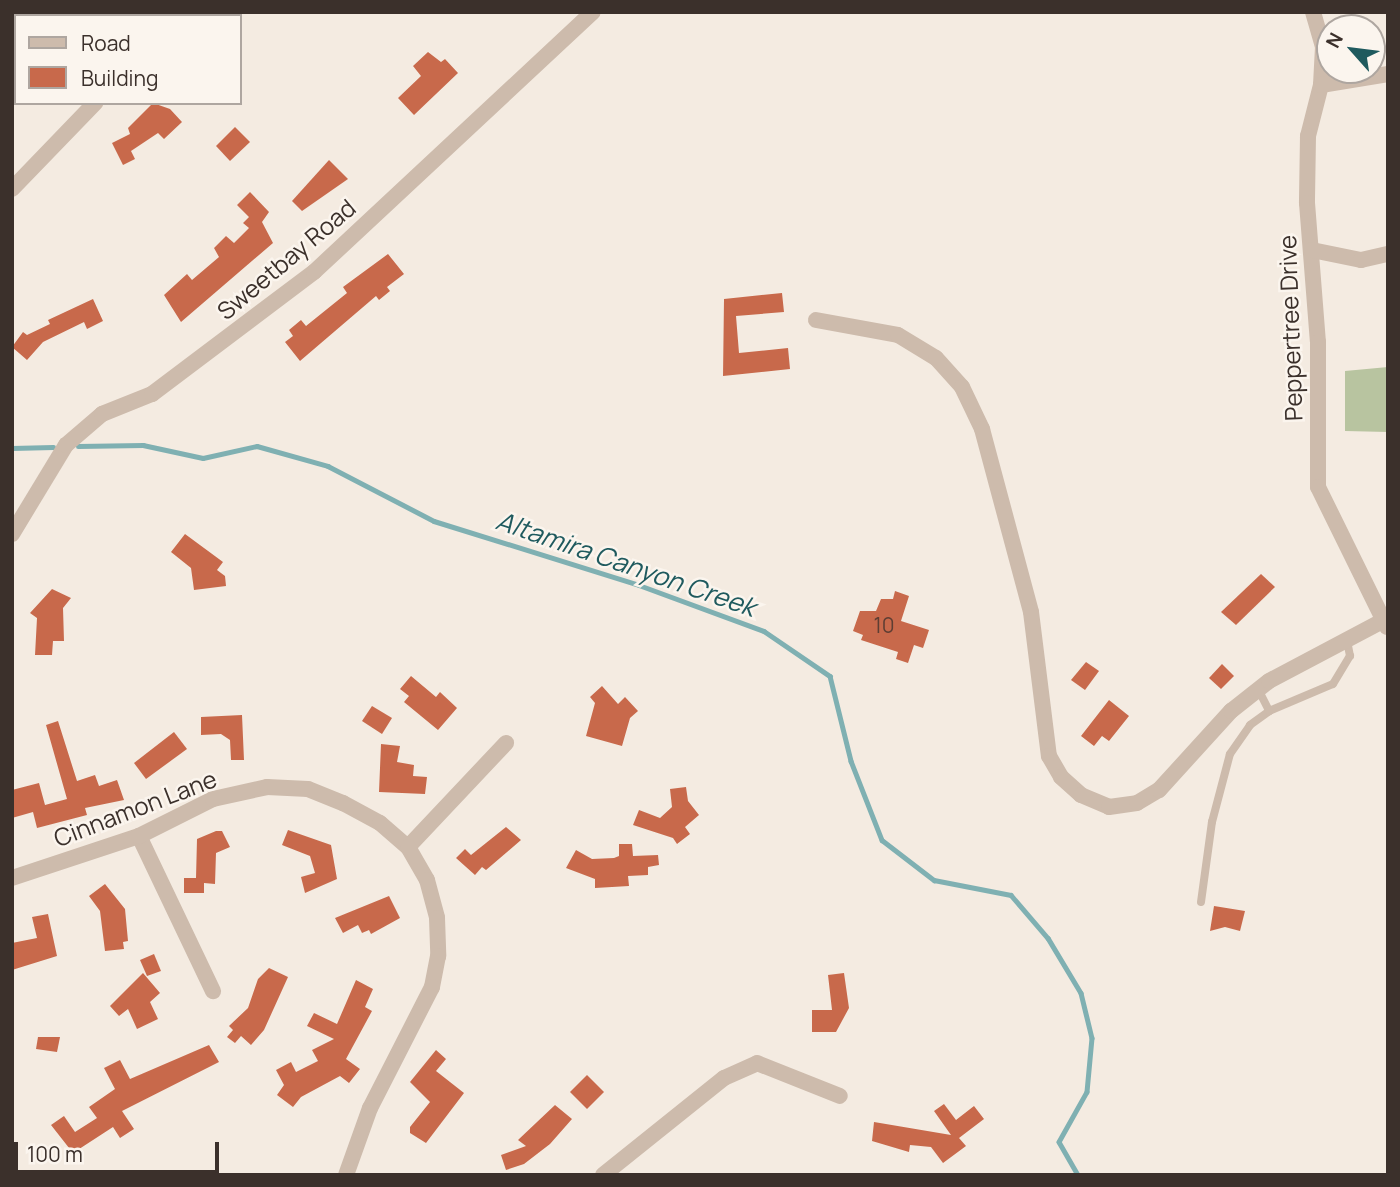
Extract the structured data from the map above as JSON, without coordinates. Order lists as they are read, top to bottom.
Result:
{
  "streets": {
    "street": ["Sweetbay Road", "Peppertree Drive", "Cinnamon Lane"]
  },
  "water": ["Altamira Canyon Creek"],
  "house_numbers": ["10"],
  "legend": ["Road", "Building"],
  "scale_bar": "100 m",
  "north": "top left"
}
